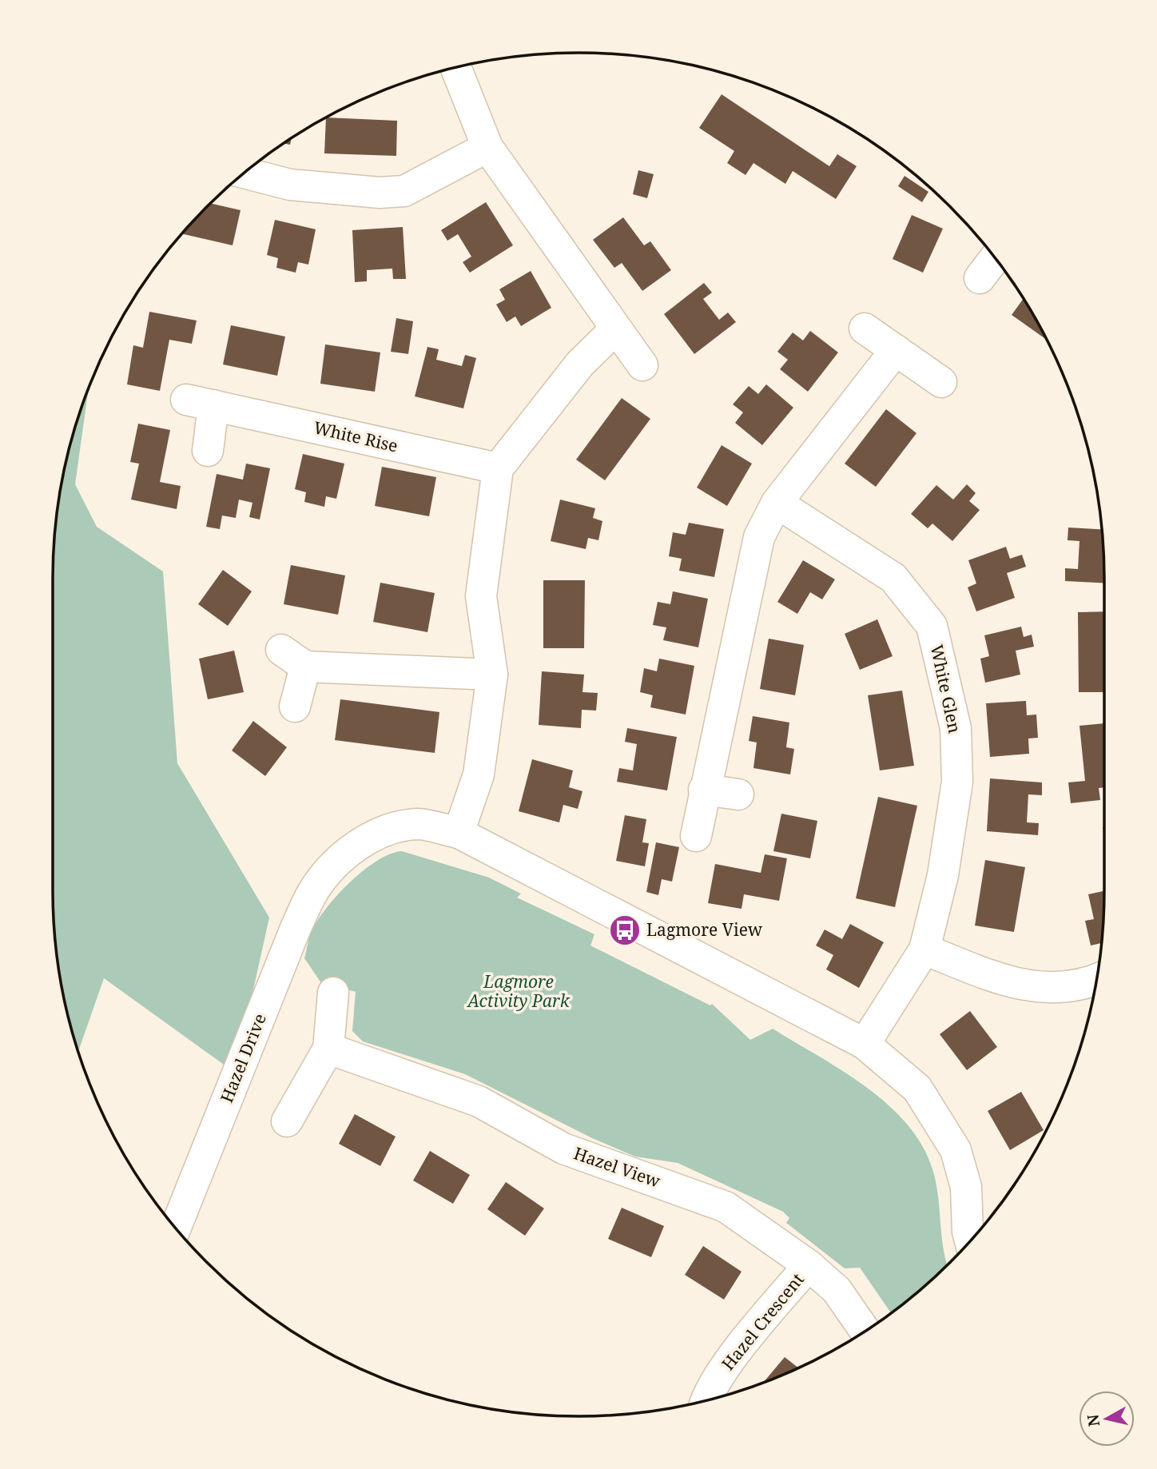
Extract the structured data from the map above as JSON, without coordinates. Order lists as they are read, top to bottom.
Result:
{
  "streets": {
    "street": [
      "White Rise",
      "White Glen",
      "Hazel Drive",
      "Hazel View",
      "Hazel Crescent"
    ]
  },
  "crossings": [
    ["Hazel View", "Hazel Crescent"]
  ],
  "parks": ["Lagmore Activity Park"],
  "places": {
    "bus stop": ["Lagmore View"]
  },
  "north": "left"
}
